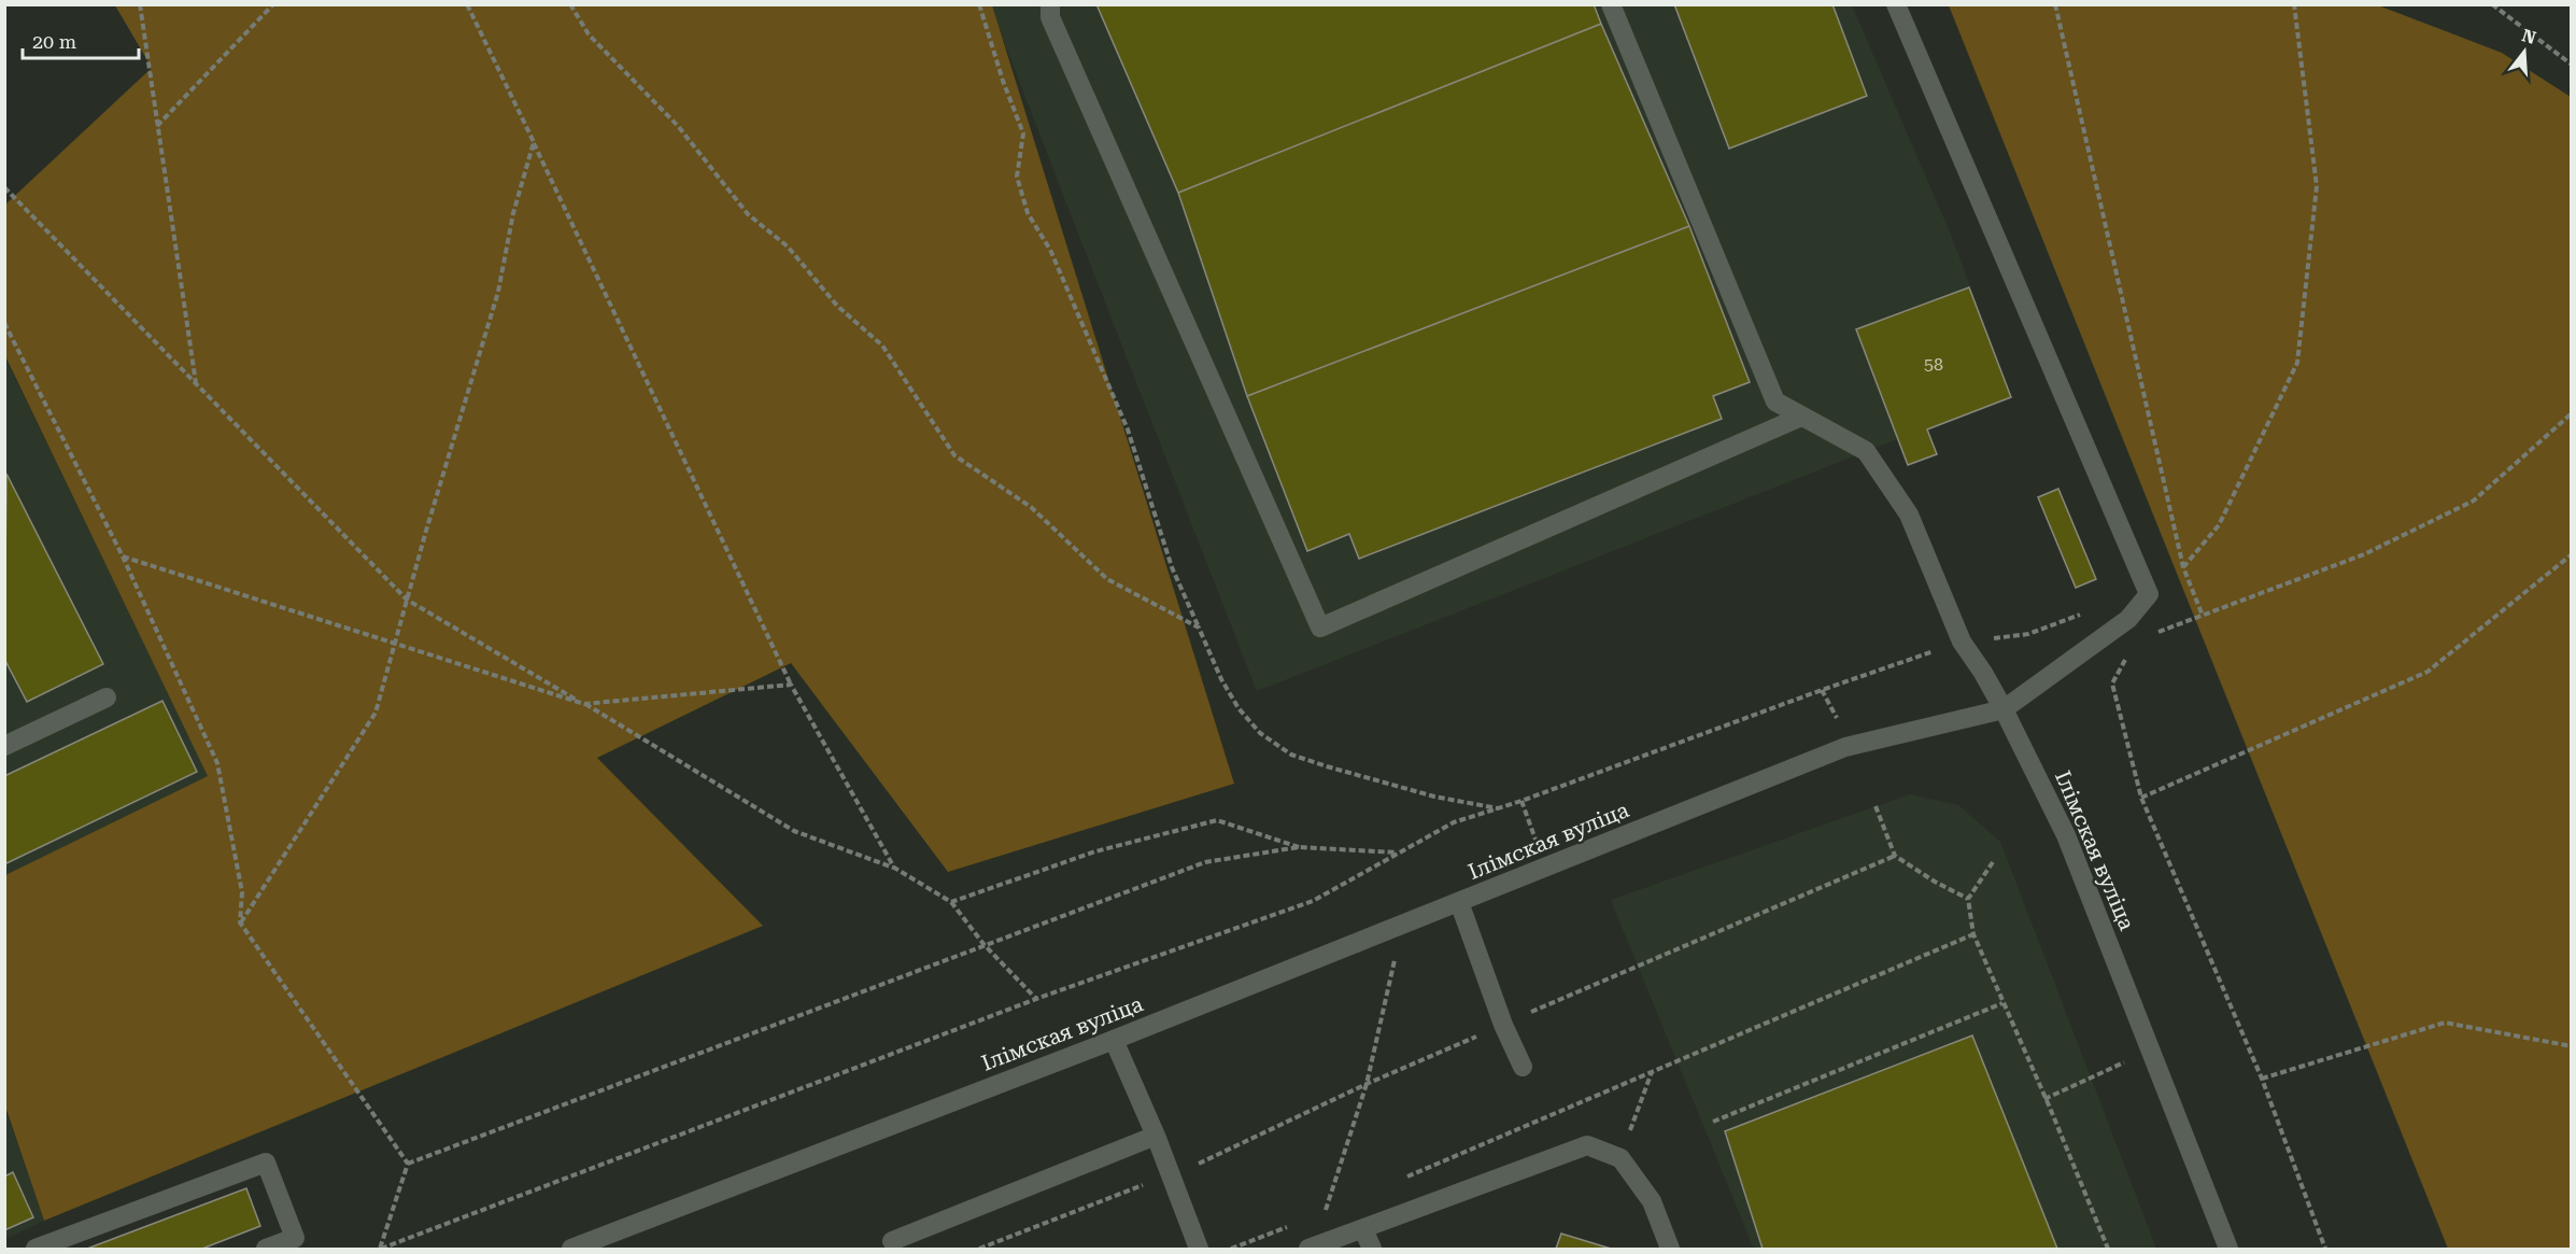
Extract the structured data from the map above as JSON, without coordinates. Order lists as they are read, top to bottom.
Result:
{
  "streets": {
    "street": ["Ілімская вуліца"]
  },
  "house_numbers": ["58"],
  "scale_bar": "20 m",
  "north": "top"
}
